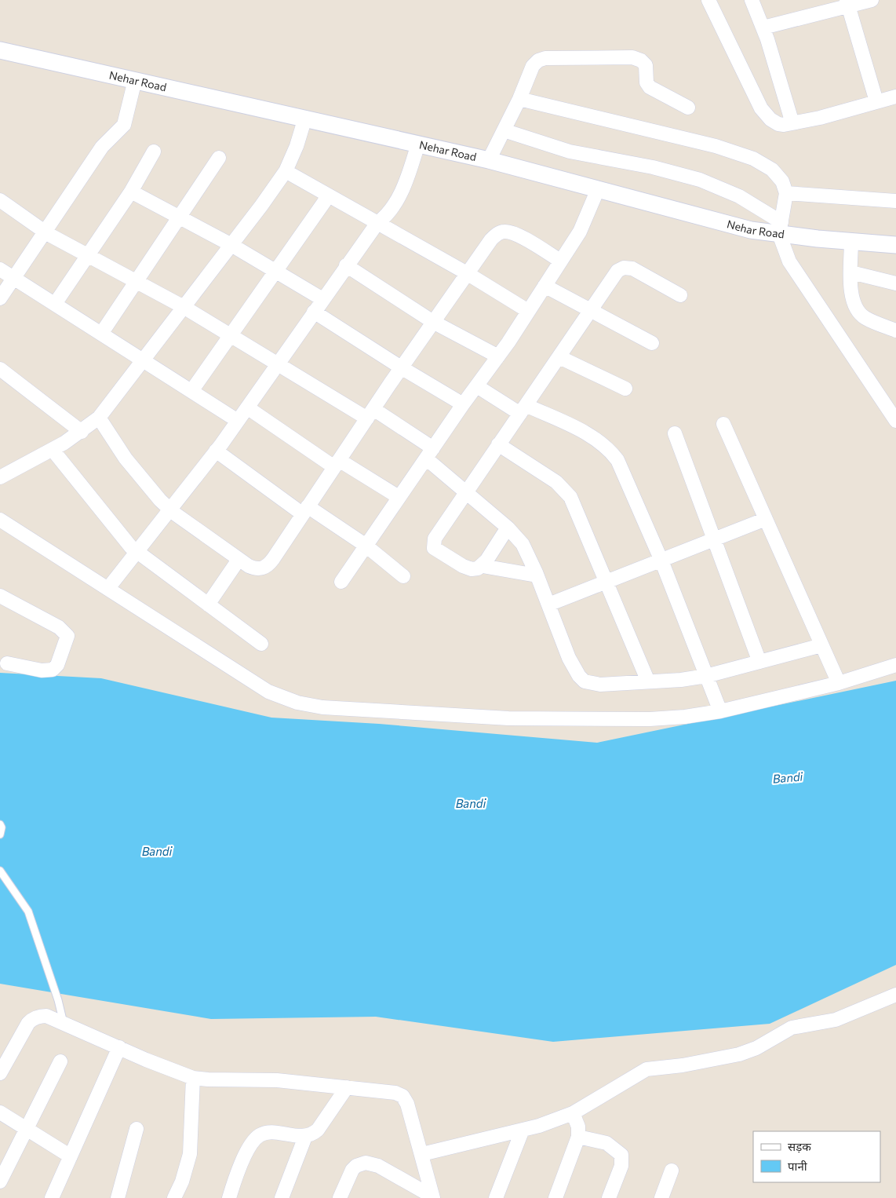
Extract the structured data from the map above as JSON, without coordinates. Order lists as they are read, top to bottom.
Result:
{
  "streets": {
    "street": ["Nehar Road"]
  },
  "water": ["Bandi"],
  "legend": ["सड़क", "पानी"]
}
